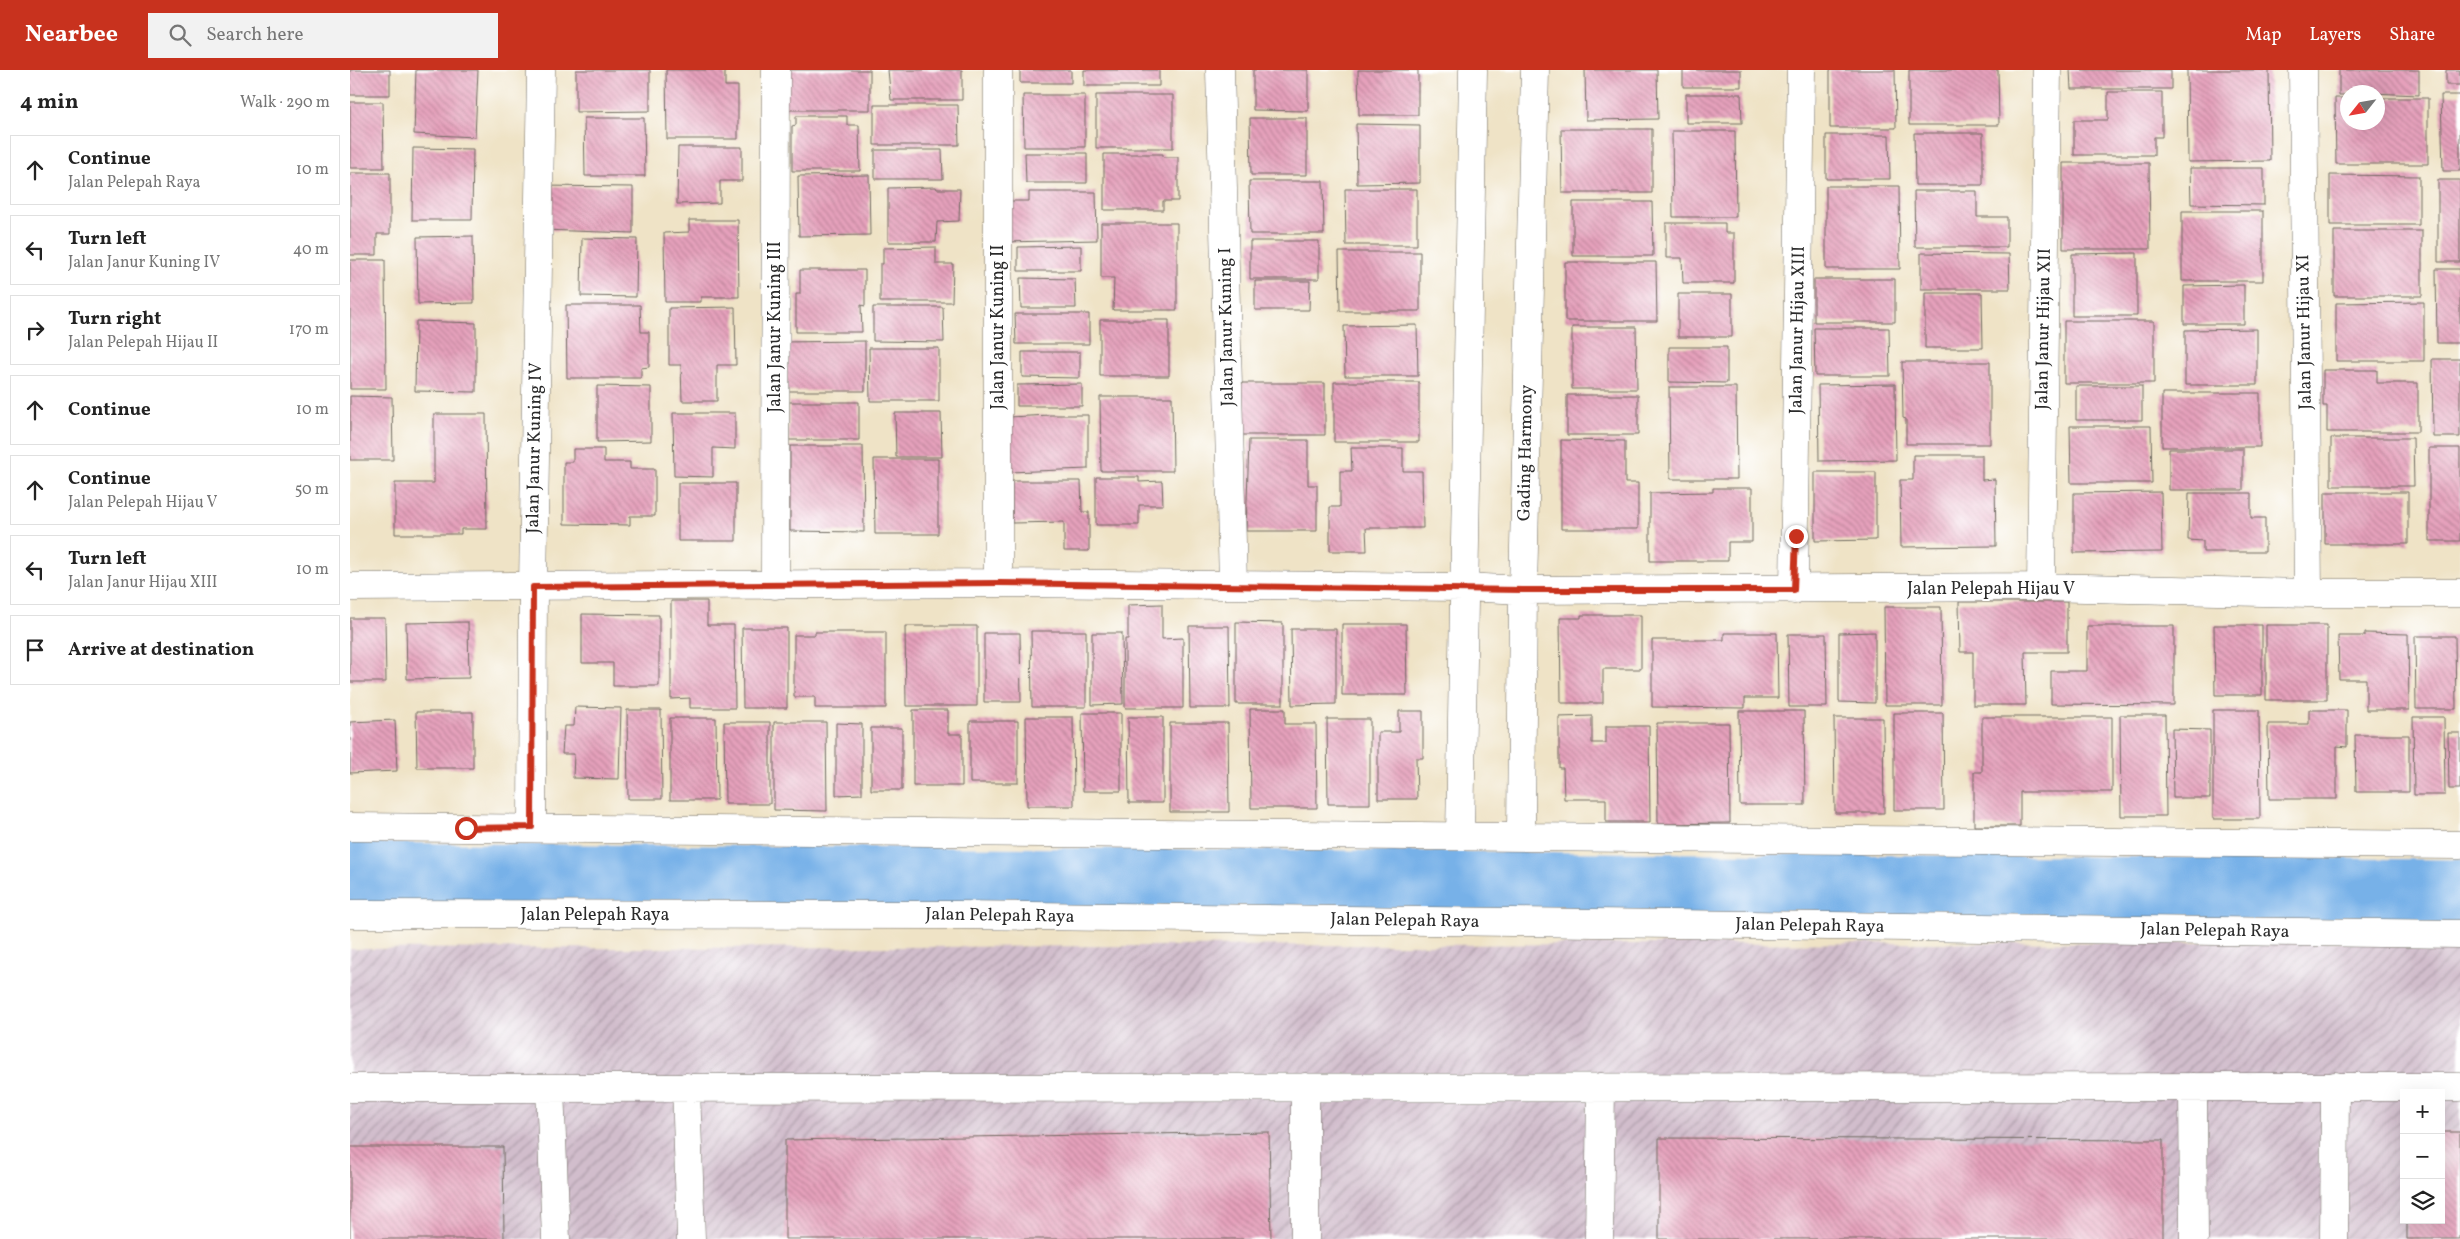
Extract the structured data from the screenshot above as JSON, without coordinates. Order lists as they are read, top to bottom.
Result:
{
  "streets": {
    "street": [
      "Jalan Janur Kuning III",
      "Jalan Janur Kuning II",
      "Jalan Janur Kuning I",
      "Jalan Janur Hijau XII",
      "Jalan Janur Hijau XIII",
      "Jalan Janur Hijau XI",
      "Jalan Janur Kuning IV",
      "Gading Harmony",
      "Jalan Pelepah Hijau V",
      "Jalan Pelepah Raya"
    ]
  },
  "crossings": [
    ["Jalan Janur Kuning III", "Jalan Pelepah Hijau V"],
    ["Jalan Janur Kuning II", "Jalan Pelepah Hijau V"],
    ["Jalan Janur Kuning I", "Jalan Pelepah Hijau V"],
    ["Jalan Janur Hijau XII", "Jalan Pelepah Hijau V"],
    ["Jalan Janur Hijau XIII", "Jalan Pelepah Hijau V"],
    ["Jalan Janur Hijau XI", "Jalan Pelepah Hijau V"],
    ["Jalan Janur Kuning IV", "Jalan Pelepah Hijau V"],
    ["Gading Harmony", "Jalan Pelepah Hijau V"]
  ],
  "north": "bottom left",
  "page": {
    "header": "Nearbee",
    "search": "Search here",
    "nav": ["Map", "Layers", "Share"],
    "heading": ["4 min", "Walk · 290 m"],
    "list": [
      ["Continue", "Jalan Pelepah Raya", "10 m"],
      ["Turn left", "Jalan Janur Kuning IV", "40 m"],
      ["Turn right", "Jalan Pelepah Hijau II", "170 m"],
      ["Continue", "10 m"],
      ["Continue", "Jalan Pelepah Hijau V", "50 m"],
      ["Turn left", "Jalan Janur Hijau XIII", "10 m"],
      "Arrive at destination"
    ],
    "map_buttons": ["+", "−"]
  }
}
